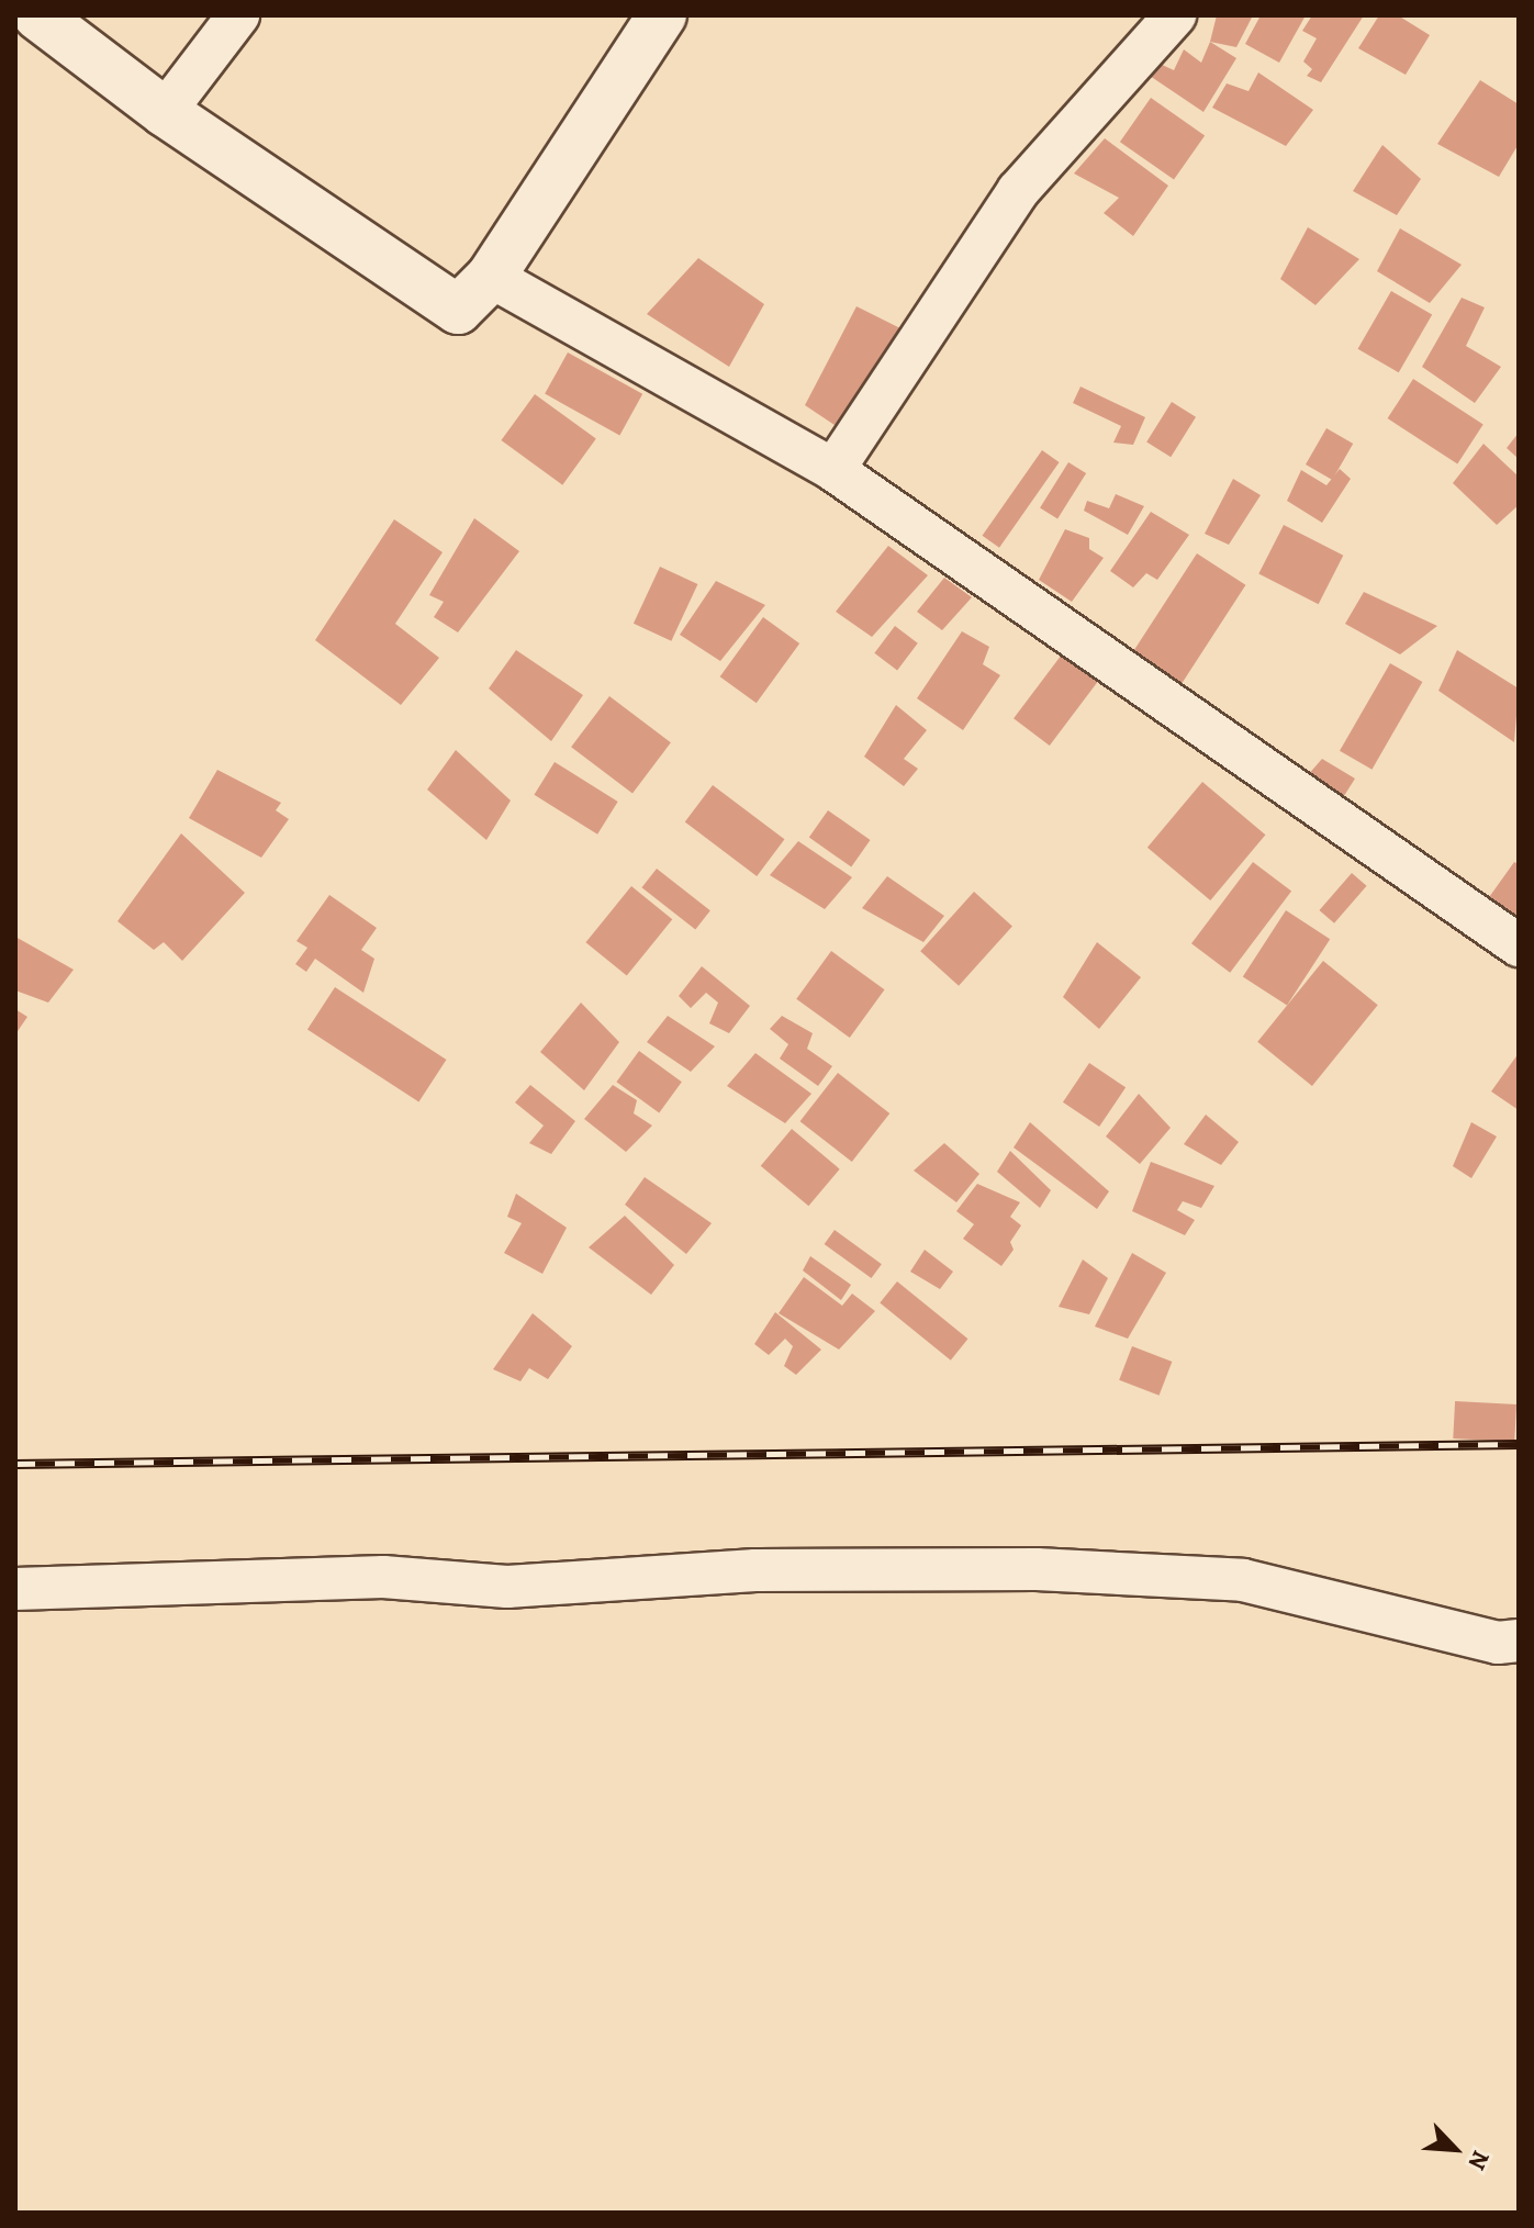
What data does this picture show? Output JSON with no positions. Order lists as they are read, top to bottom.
{
  "north": "bottom right"
}
